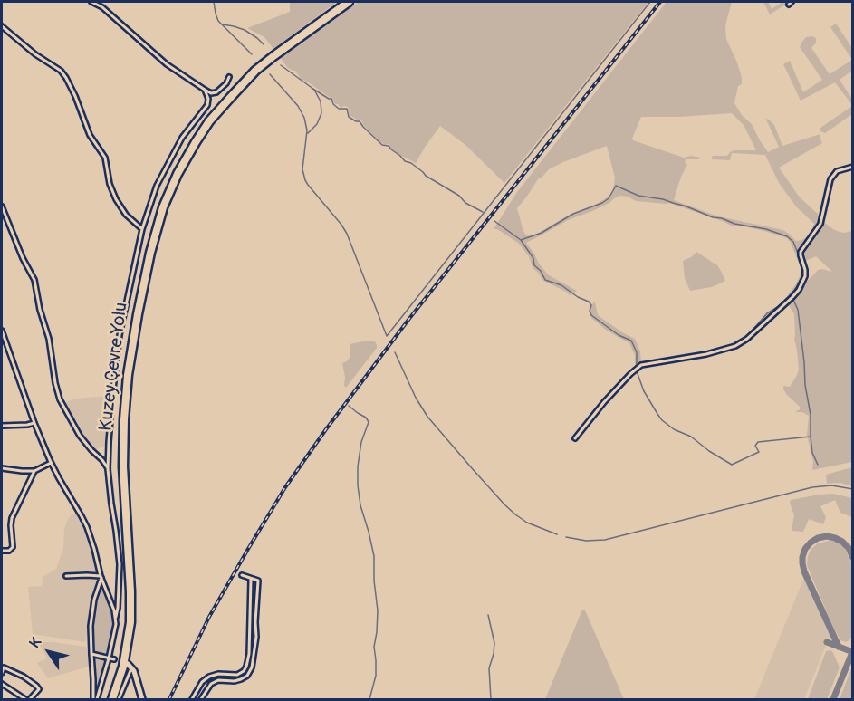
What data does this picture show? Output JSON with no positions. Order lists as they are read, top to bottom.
{
  "streets": {
    "highway": ["Kuzey Çevre Yolu"]
  },
  "north": "top left"
}
